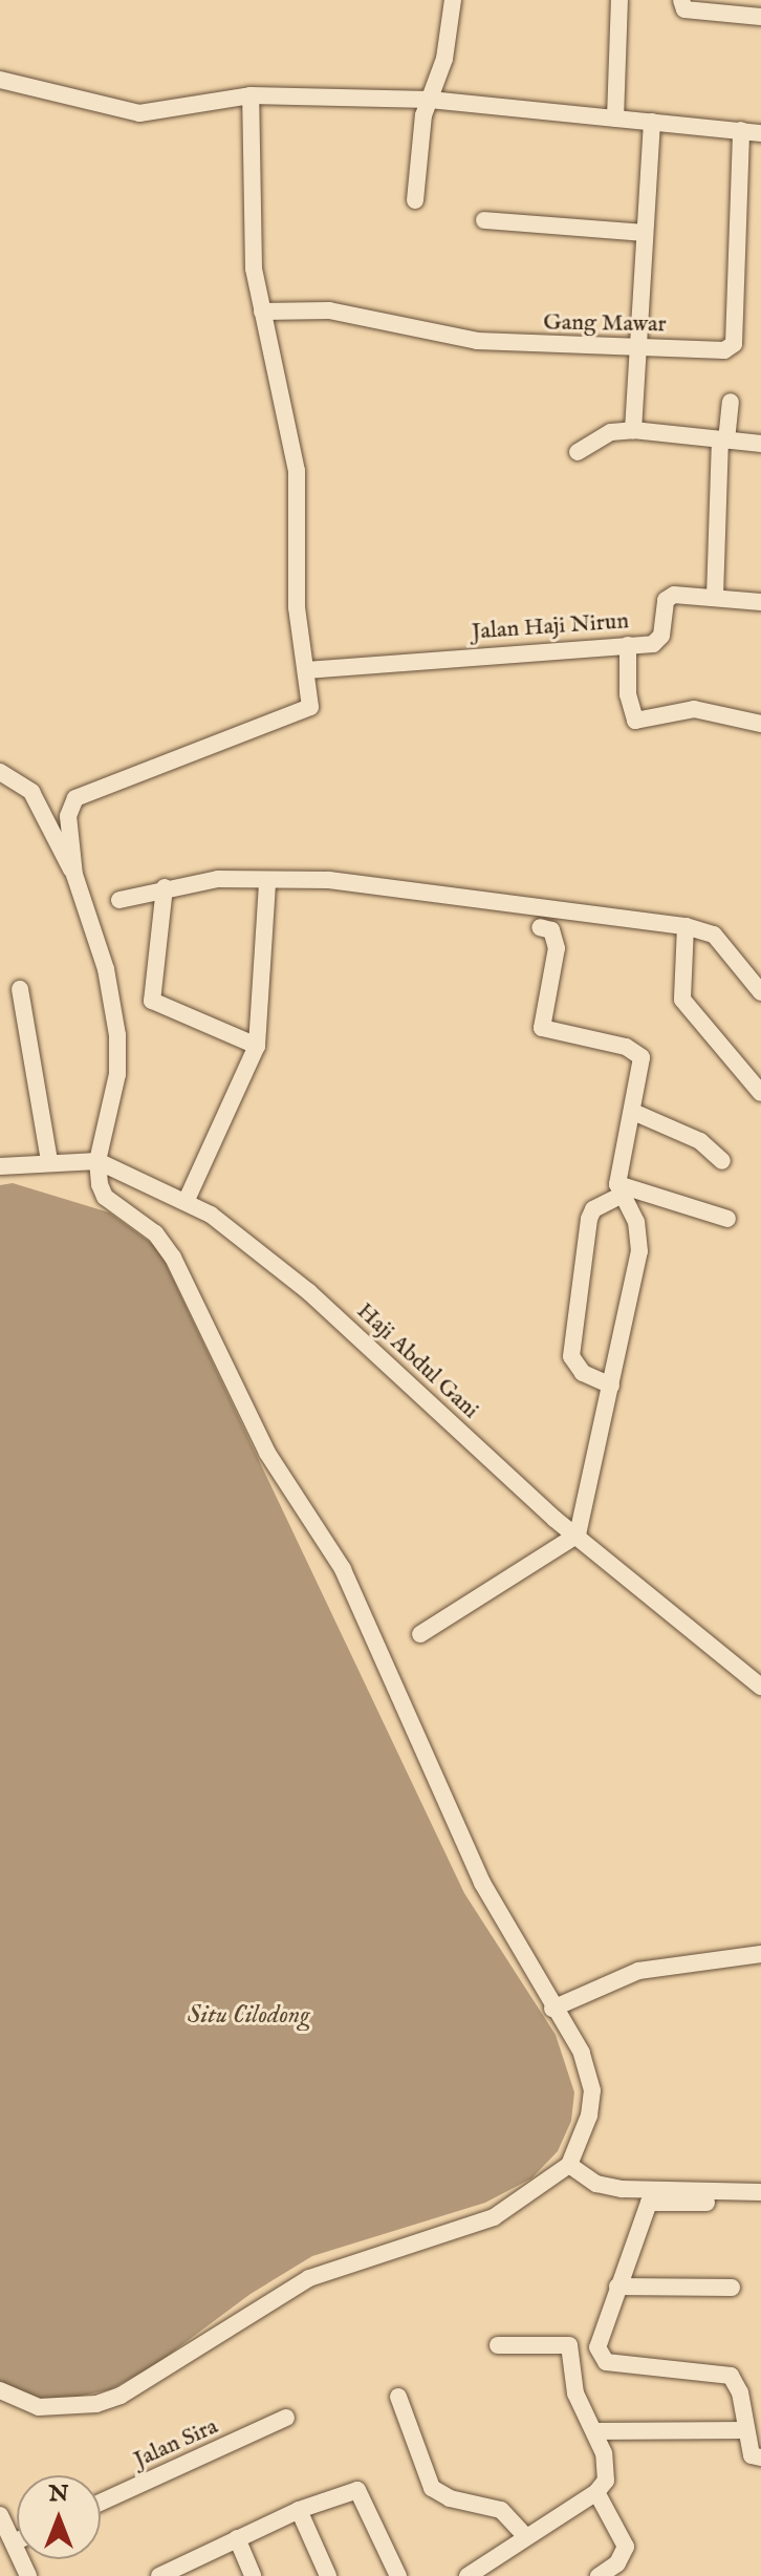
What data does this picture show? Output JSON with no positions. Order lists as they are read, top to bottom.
{
  "streets": {
    "street": [
      "Gang Mawar",
      "Jalan Haji Nirun",
      "Haji Abdul Gani",
      "Jalan Sira"
    ]
  },
  "water": ["Situ Cilodong"],
  "north": "top"
}
